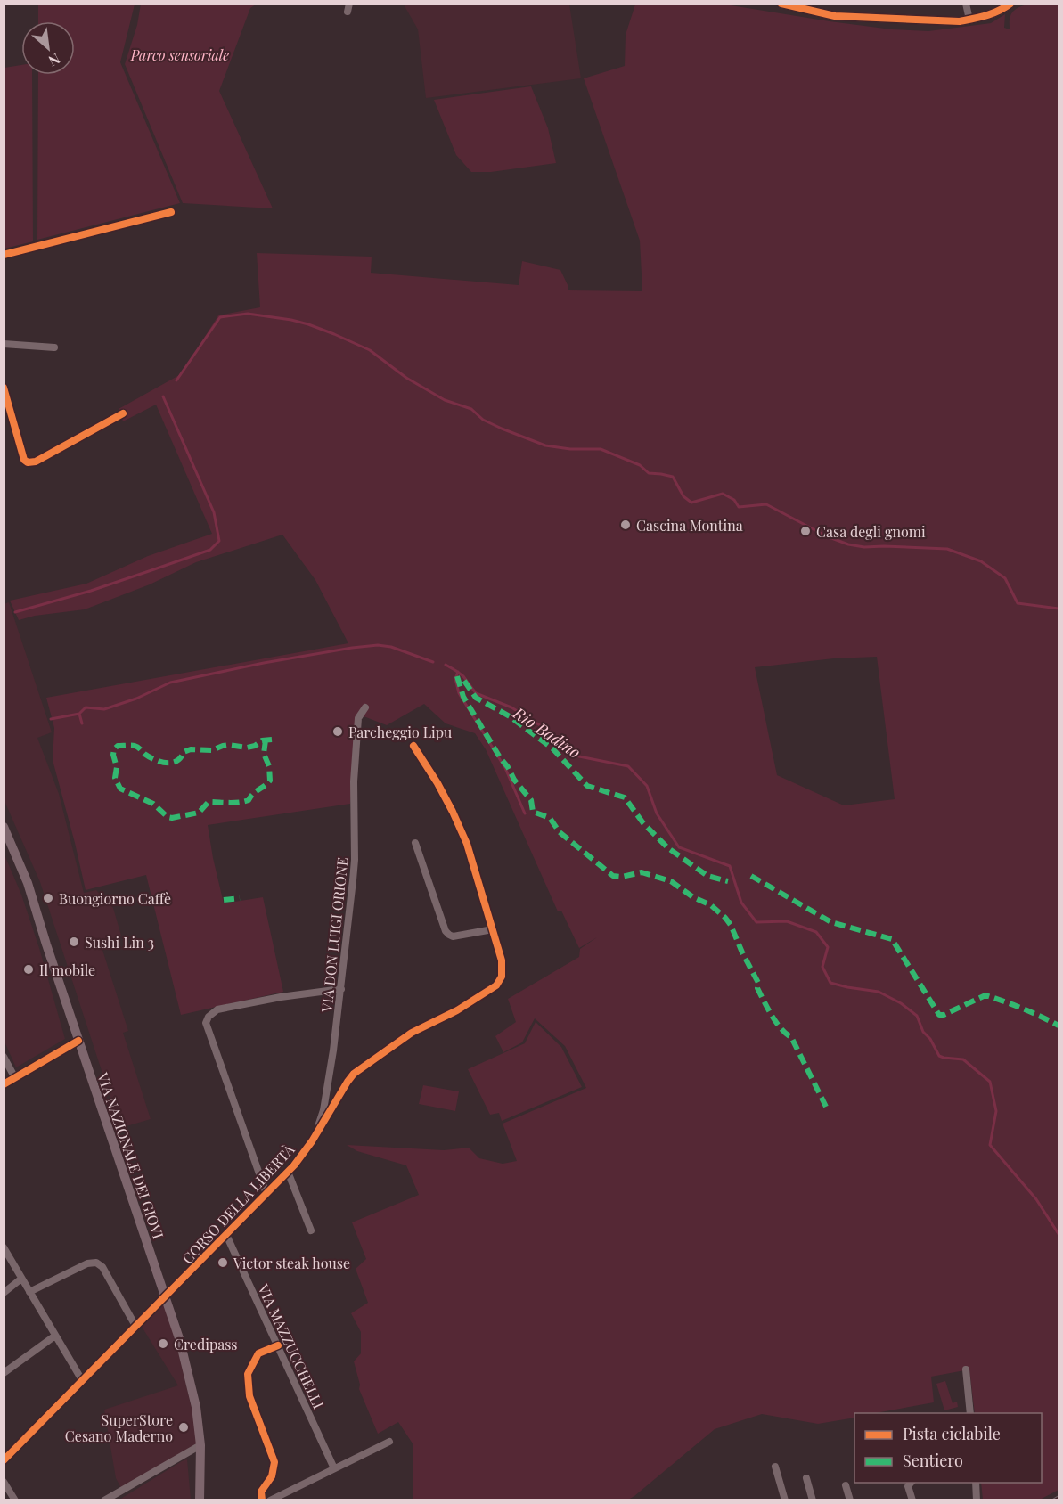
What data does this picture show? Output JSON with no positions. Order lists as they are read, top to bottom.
{
  "streets": {
    "main road": ["VIA NAZIONALE DEI GIOVI"],
    "street": ["VIA DON LUIGI ORIONE", "CORSO DELLA LIBERTÀ", "VIA MAZZUCCHELLI"]
  },
  "crossings": [
    ["VIA DON LUIGI ORIONE", "CORSO DELLA LIBERTÀ"],
    ["VIA NAZIONALE DEI GIOVI", "CORSO DELLA LIBERTÀ"],
    ["CORSO DELLA LIBERTÀ", "VIA MAZZUCCHELLI"]
  ],
  "water": ["Rio Badino"],
  "parks": ["Parco sensoriale"],
  "places": [
    "Cascina Montina",
    "Casa degli gnomi",
    "Parcheggio Lipu",
    "Buongiorno Caffè",
    "Sushi Lin 3",
    "Il mobile",
    "Victor steak house",
    "Credipass",
    "SuperStore Cesano Maderno"
  ],
  "legend": ["Pista ciclabile", "Sentiero"],
  "north": "bottom right"
}
